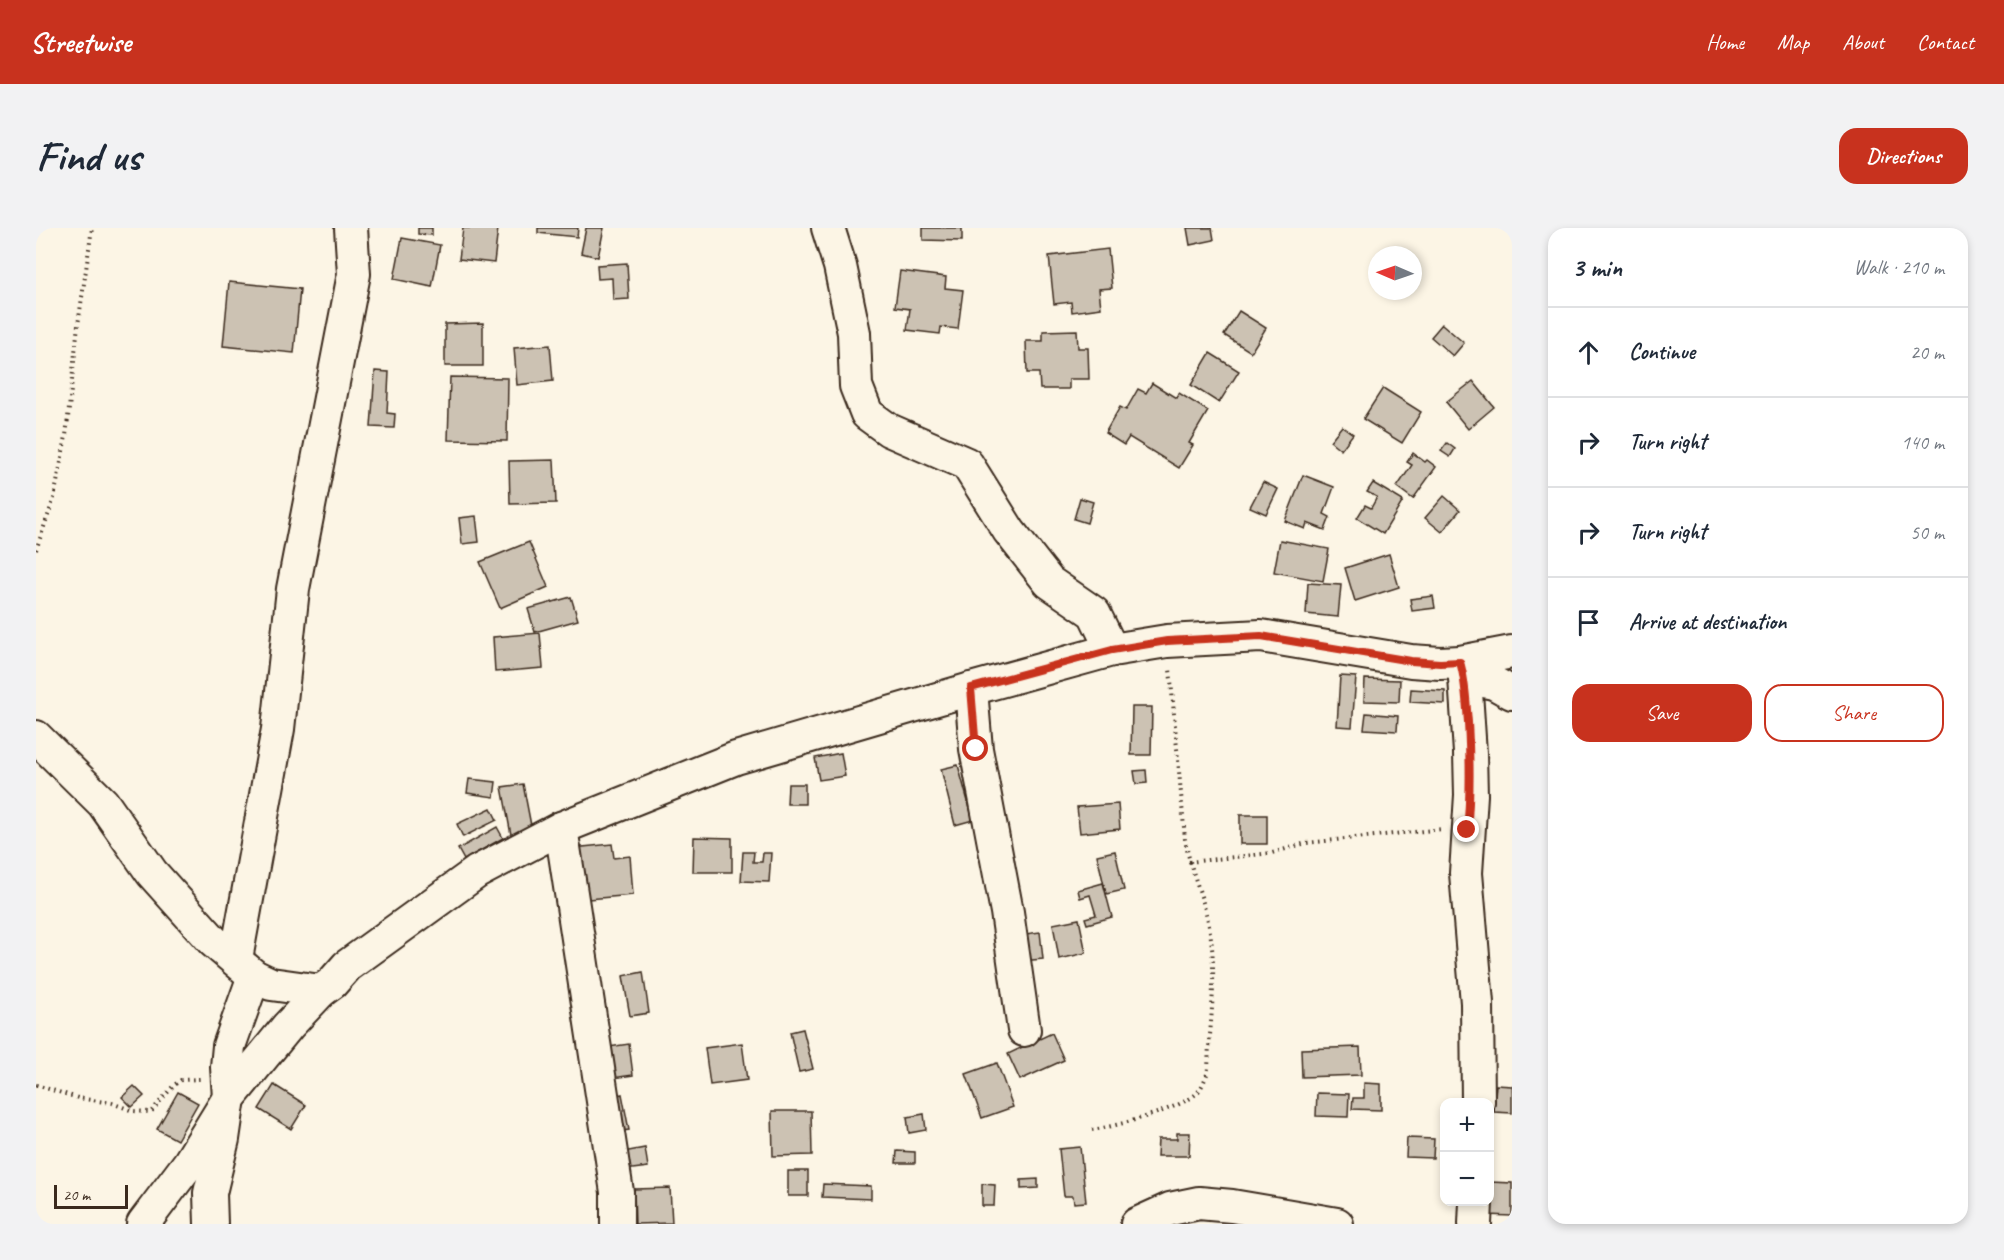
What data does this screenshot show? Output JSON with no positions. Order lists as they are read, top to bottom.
{
  "scale_bar": "20 m",
  "north": "left",
  "page": {
    "header": "Streetwise",
    "nav": [
      "Home",
      "Map",
      "About",
      "Contact"
    ],
    "buttons": [
      "Directions",
      ["Save", "Share"]
    ],
    "title": "Find us",
    "heading": ["3 min", "Walk · 210 m"],
    "list": [
      ["Continue", "20 m"],
      ["Turn right", "140 m"],
      ["Turn right", "50 m"],
      "Arrive at destination"
    ],
    "map_buttons": ["+", "−"],
    "scale": "20 m"
  }
}
